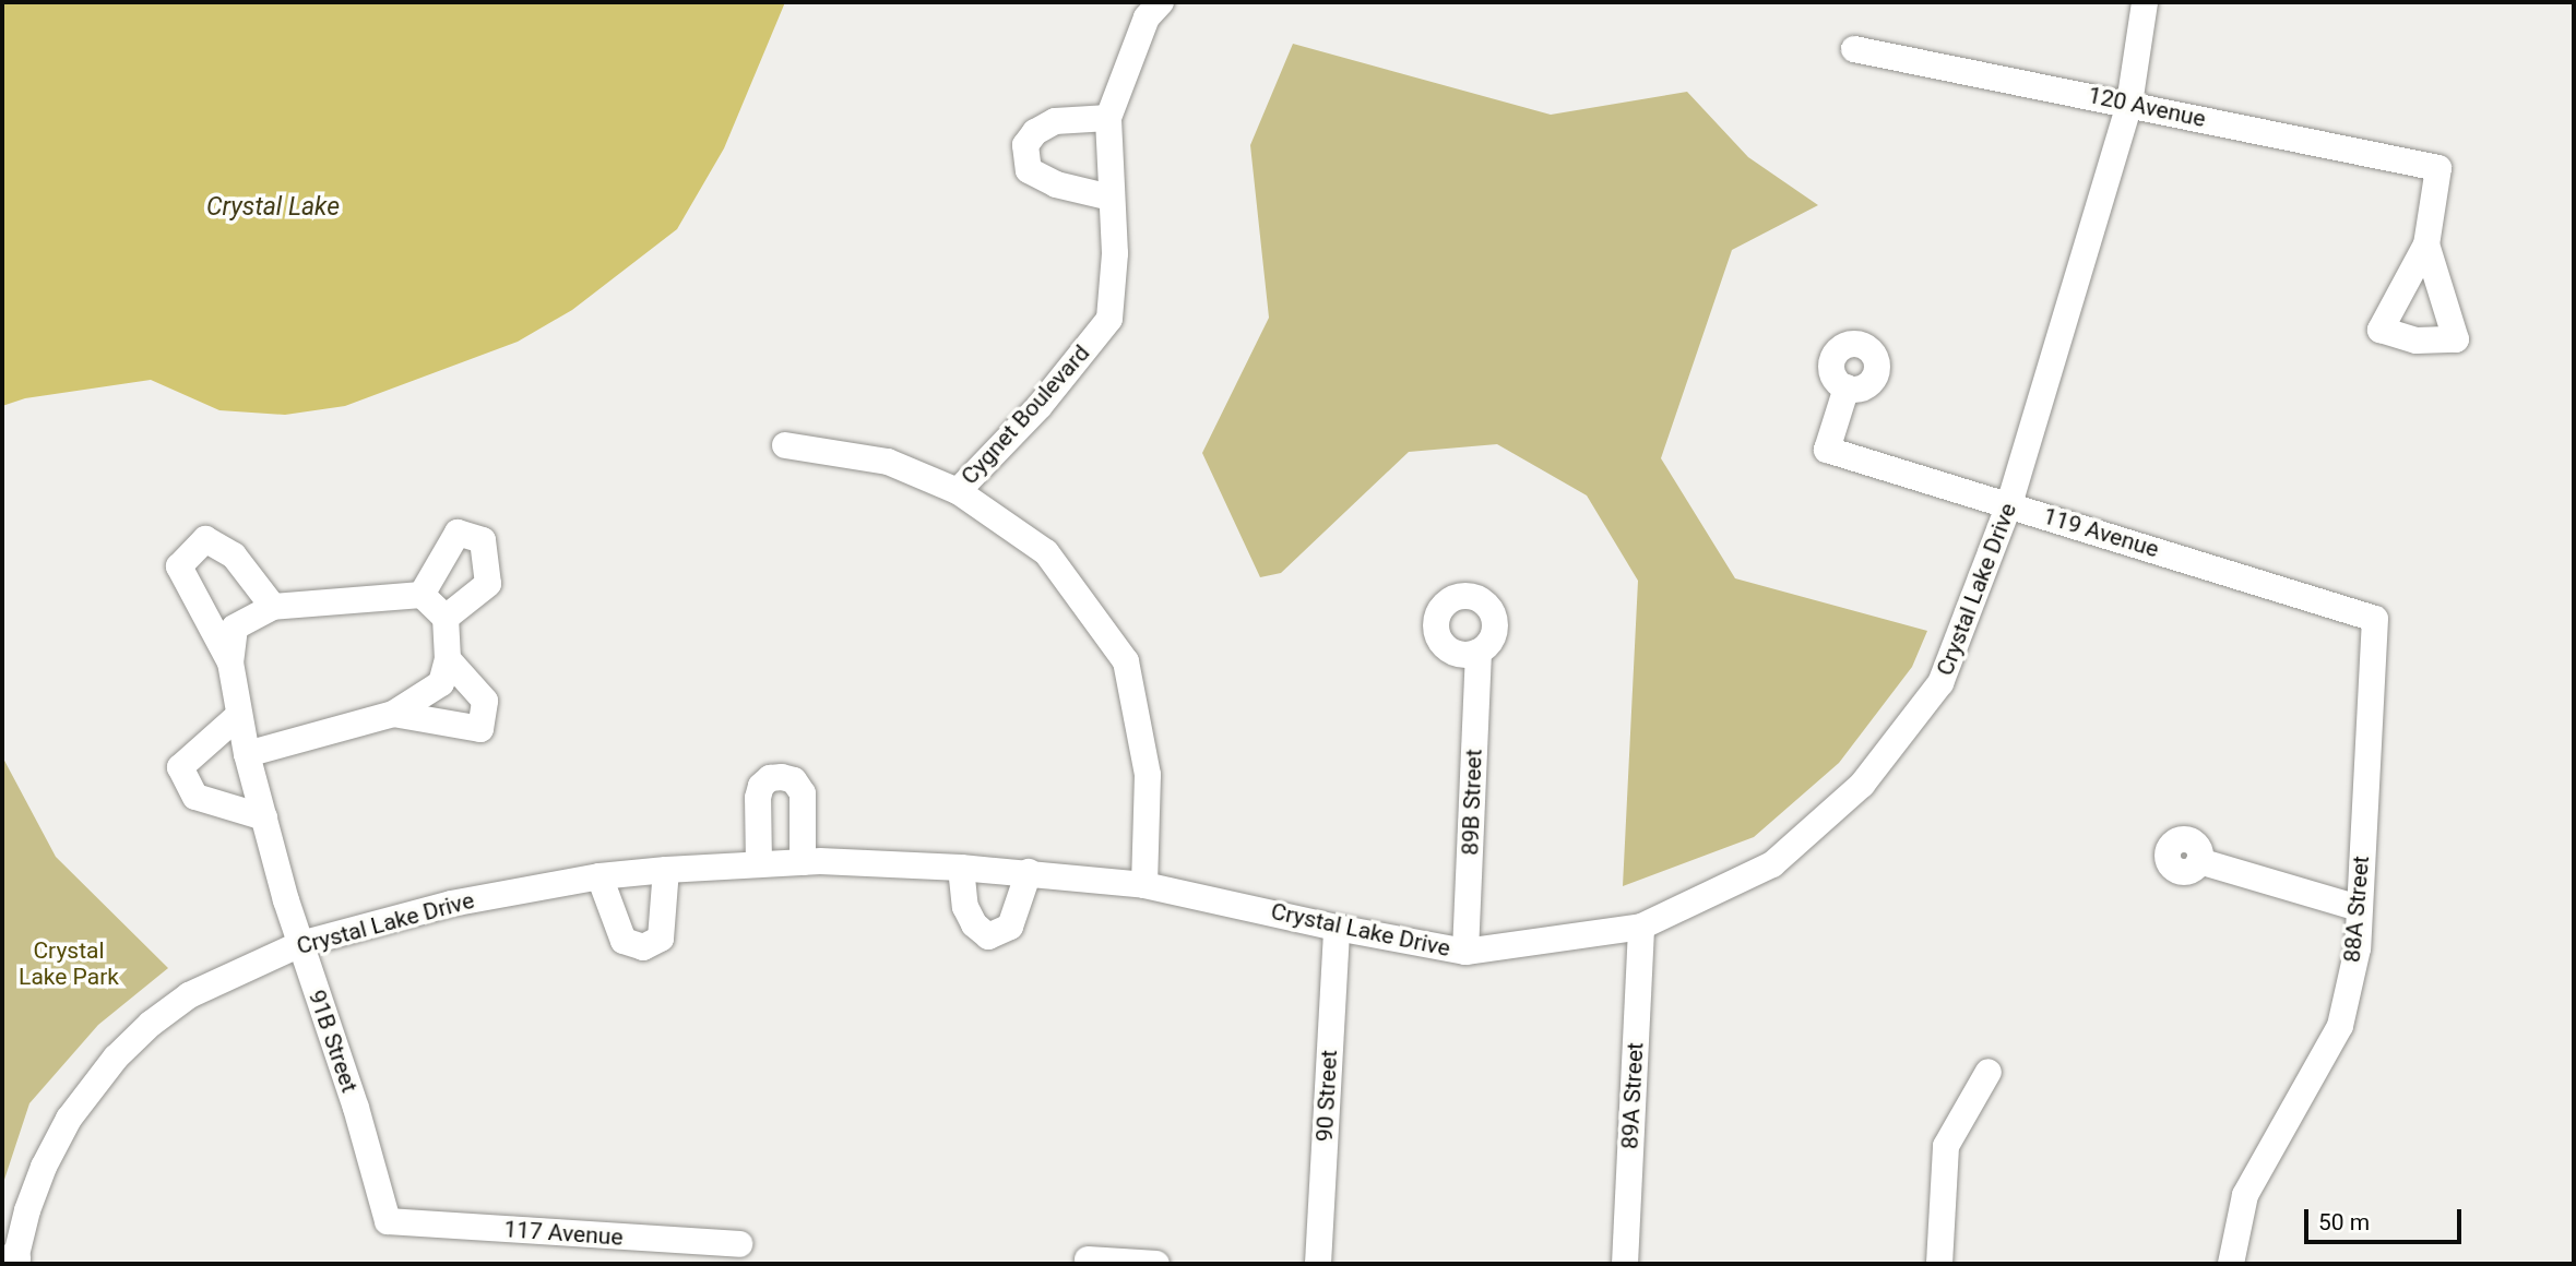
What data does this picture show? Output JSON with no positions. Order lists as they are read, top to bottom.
{
  "streets": {
    "street": [
      "120 Avenue",
      "Cygnet Boulevard",
      "119 Avenue",
      "Crystal Lake Drive",
      "89B Street",
      "88A Street",
      "91B Street",
      "90 Street",
      "89A Street",
      "117 Avenue"
    ]
  },
  "crossings": [
    ["120 Avenue", "Crystal Lake Drive"],
    ["Cygnet Boulevard", "Crystal Lake Drive"],
    ["119 Avenue", "Crystal Lake Drive"],
    ["119 Avenue", "88A Street"],
    ["Crystal Lake Drive", "89B Street"],
    ["Crystal Lake Drive", "91B Street"],
    ["Crystal Lake Drive", "90 Street"],
    ["Crystal Lake Drive", "89A Street"],
    ["91B Street", "117 Avenue"]
  ],
  "water": ["Crystal Lake"],
  "parks": ["Crystal Lake Park"],
  "scale_bar": "50 m"
}
